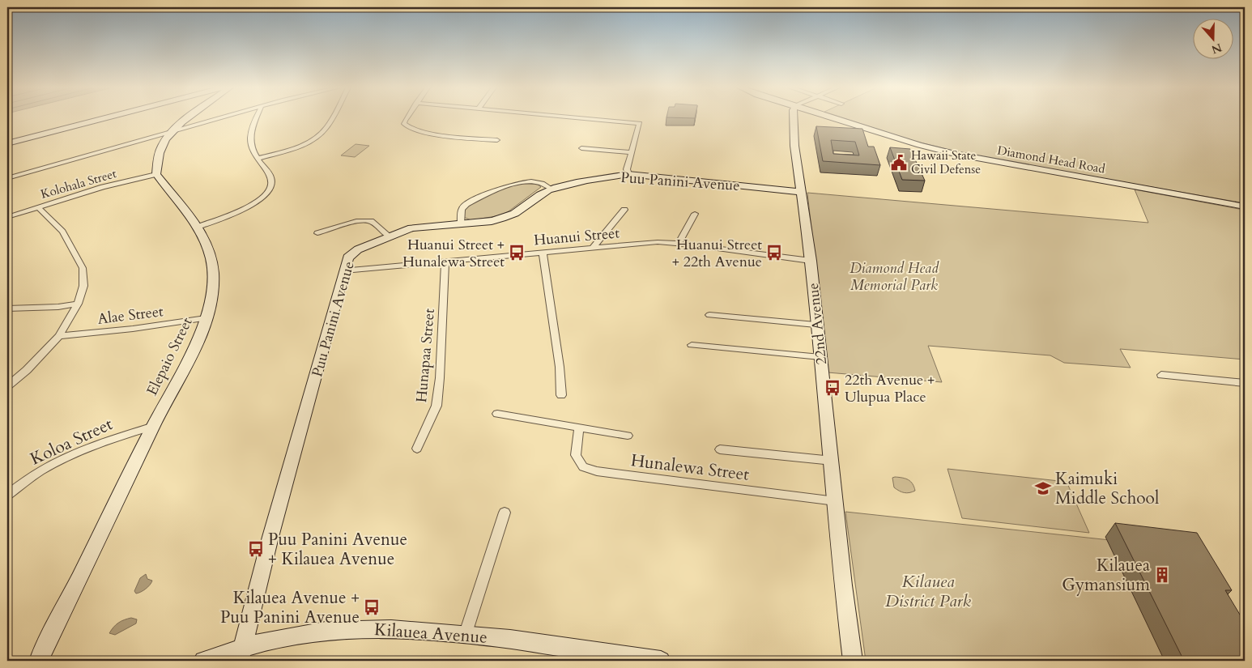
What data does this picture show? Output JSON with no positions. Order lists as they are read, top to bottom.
{
  "streets": {
    "street": [
      "Diamond Head Road",
      "Puu Panini Avenue",
      "Kolohala Street",
      "Huanui Street",
      "Alae Street",
      "22nd Avenue",
      "Hunapaa Street",
      "Elepaio Street",
      "Koloa Street",
      "Hunalewa Street",
      "Kilauea Avenue"
    ]
  },
  "crossings": [
    ["Puu Panini Avenue", "Huanui Street"],
    ["Puu Panini Avenue", "22nd Avenue"],
    ["Puu Panini Avenue", "Kilauea Avenue"],
    ["Kolohala Street", "Elepaio Street"],
    ["Huanui Street", "22nd Avenue"],
    ["Huanui Street", "Hunapaa Street"],
    ["Alae Street", "Elepaio Street"],
    ["22nd Avenue", "Hunalewa Street"],
    ["Elepaio Street", "Koloa Street"]
  ],
  "parks": ["Diamond Head Memorial Park", "Kilauea District Park"],
  "places": {
    "public building": ["Hawaii State Civil Defense"],
    "bus stop": [
      "Huanui Street + Hunalewa Street",
      "Huanui Street + 22th Avenue",
      "22th Avenue + Ulupua Place",
      "Puu Panini Avenue + Kilauea Avenue",
      "Kilauea Avenue + Puu Panini Avenue"
    ],
    "school or university": ["Kaimuki Middle School"],
    "building": ["Kilauea Gymansium"]
  },
  "north": "bottom"
}
